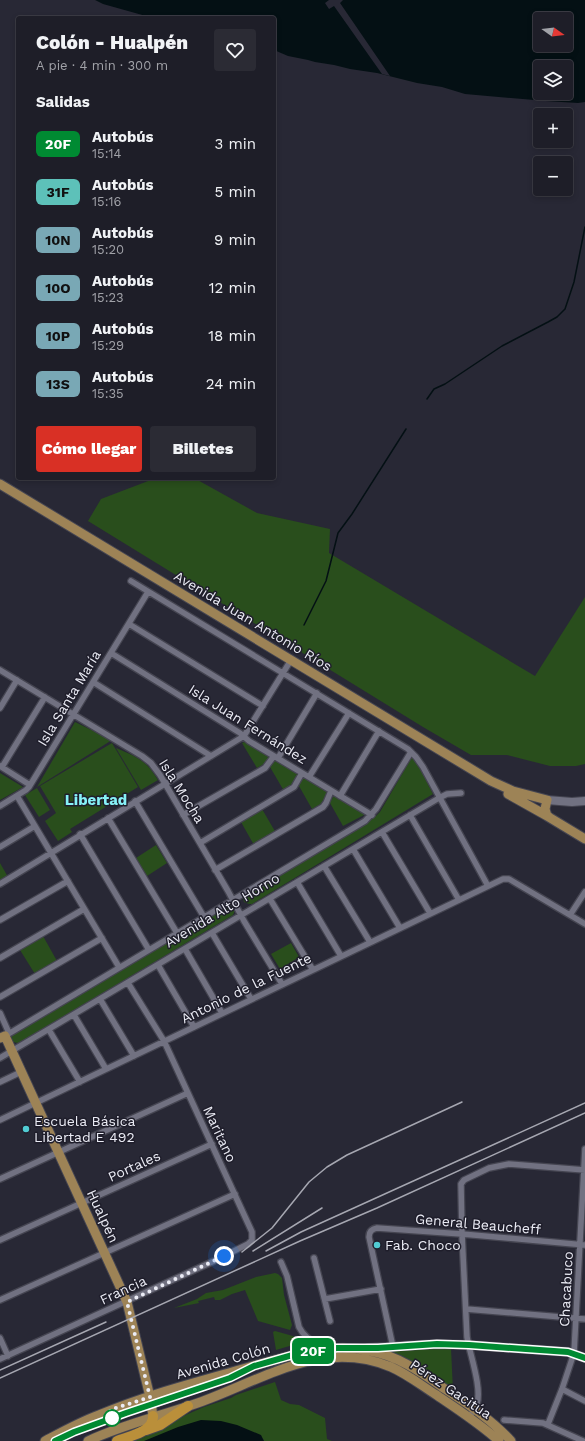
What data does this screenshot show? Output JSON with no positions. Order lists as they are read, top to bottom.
{
  "streets": {
    "main road": [
      "Avenida Juan Antonio Ríos",
      "Hualpén",
      "Avenida Colón",
      "Pérez Gacitúa"
    ],
    "street": [
      "Isla Santa María",
      "Isla Juan Fernández",
      "Isla Mocha",
      "Avenida Alto Horno",
      "Antonio de la Fuente",
      "Maritano",
      "Portales",
      "General Beaucheff",
      "Chacabuco",
      "Francia"
    ]
  },
  "crossings": [
    ["Isla Santa María", "Isla Juan Fernández"],
    ["Isla Santa María", "Isla Mocha"],
    ["Isla Juan Fernández", "Avenida Alto Horno"],
    ["Isla Mocha", "Avenida Alto Horno"],
    ["Isla Mocha", "Antonio de la Fuente"],
    ["Avenida Alto Horno", "Maritano"],
    ["Avenida Alto Horno", "Hualpén"],
    ["Antonio de la Fuente", "Maritano"],
    ["Antonio de la Fuente", "Hualpén"],
    ["Maritano", "Portales"],
    ["Maritano", "Francia"],
    ["Portales", "Hualpén"],
    ["Hualpén", "Francia"],
    ["Hualpén", "Avenida Colón"],
    ["General Beaucheff", "Chacabuco"],
    ["Chacabuco", "Avenida Colón"],
    ["Avenida Colón", "Pérez Gacitúa"]
  ],
  "districts": ["Libertad"],
  "places": ["Escuela Básica Libertad E 492", "Fab. Choco"],
  "lines": ["bus line 20F"],
  "north": "right",
  "page": {
    "on_map": "20F",
    "map_buttons": ["+", "−"],
    "heading": [
      ["Colón - Hualpén", "A pie · 4 min · 300 m"],
      "Salidas"
    ],
    "list": [
      {
        "mark": "20F",
        "name": "Autobús",
        "note": "15:14",
        "value": "3 min"
      },
      {
        "mark": "31F",
        "name": "Autobús",
        "note": "15:16",
        "value": "5 min"
      },
      {
        "mark": "10N",
        "name": "Autobús",
        "note": "15:20",
        "value": "9 min"
      },
      {
        "mark": "10O",
        "name": "Autobús",
        "note": "15:23",
        "value": "12 min"
      },
      {
        "mark": "10P",
        "name": "Autobús",
        "note": "15:29",
        "value": "18 min"
      },
      {
        "mark": "13S",
        "name": "Autobús",
        "note": "15:35",
        "value": "24 min"
      }
    ],
    "buttons": ["Cómo llegar", "Billetes"]
  }
}
